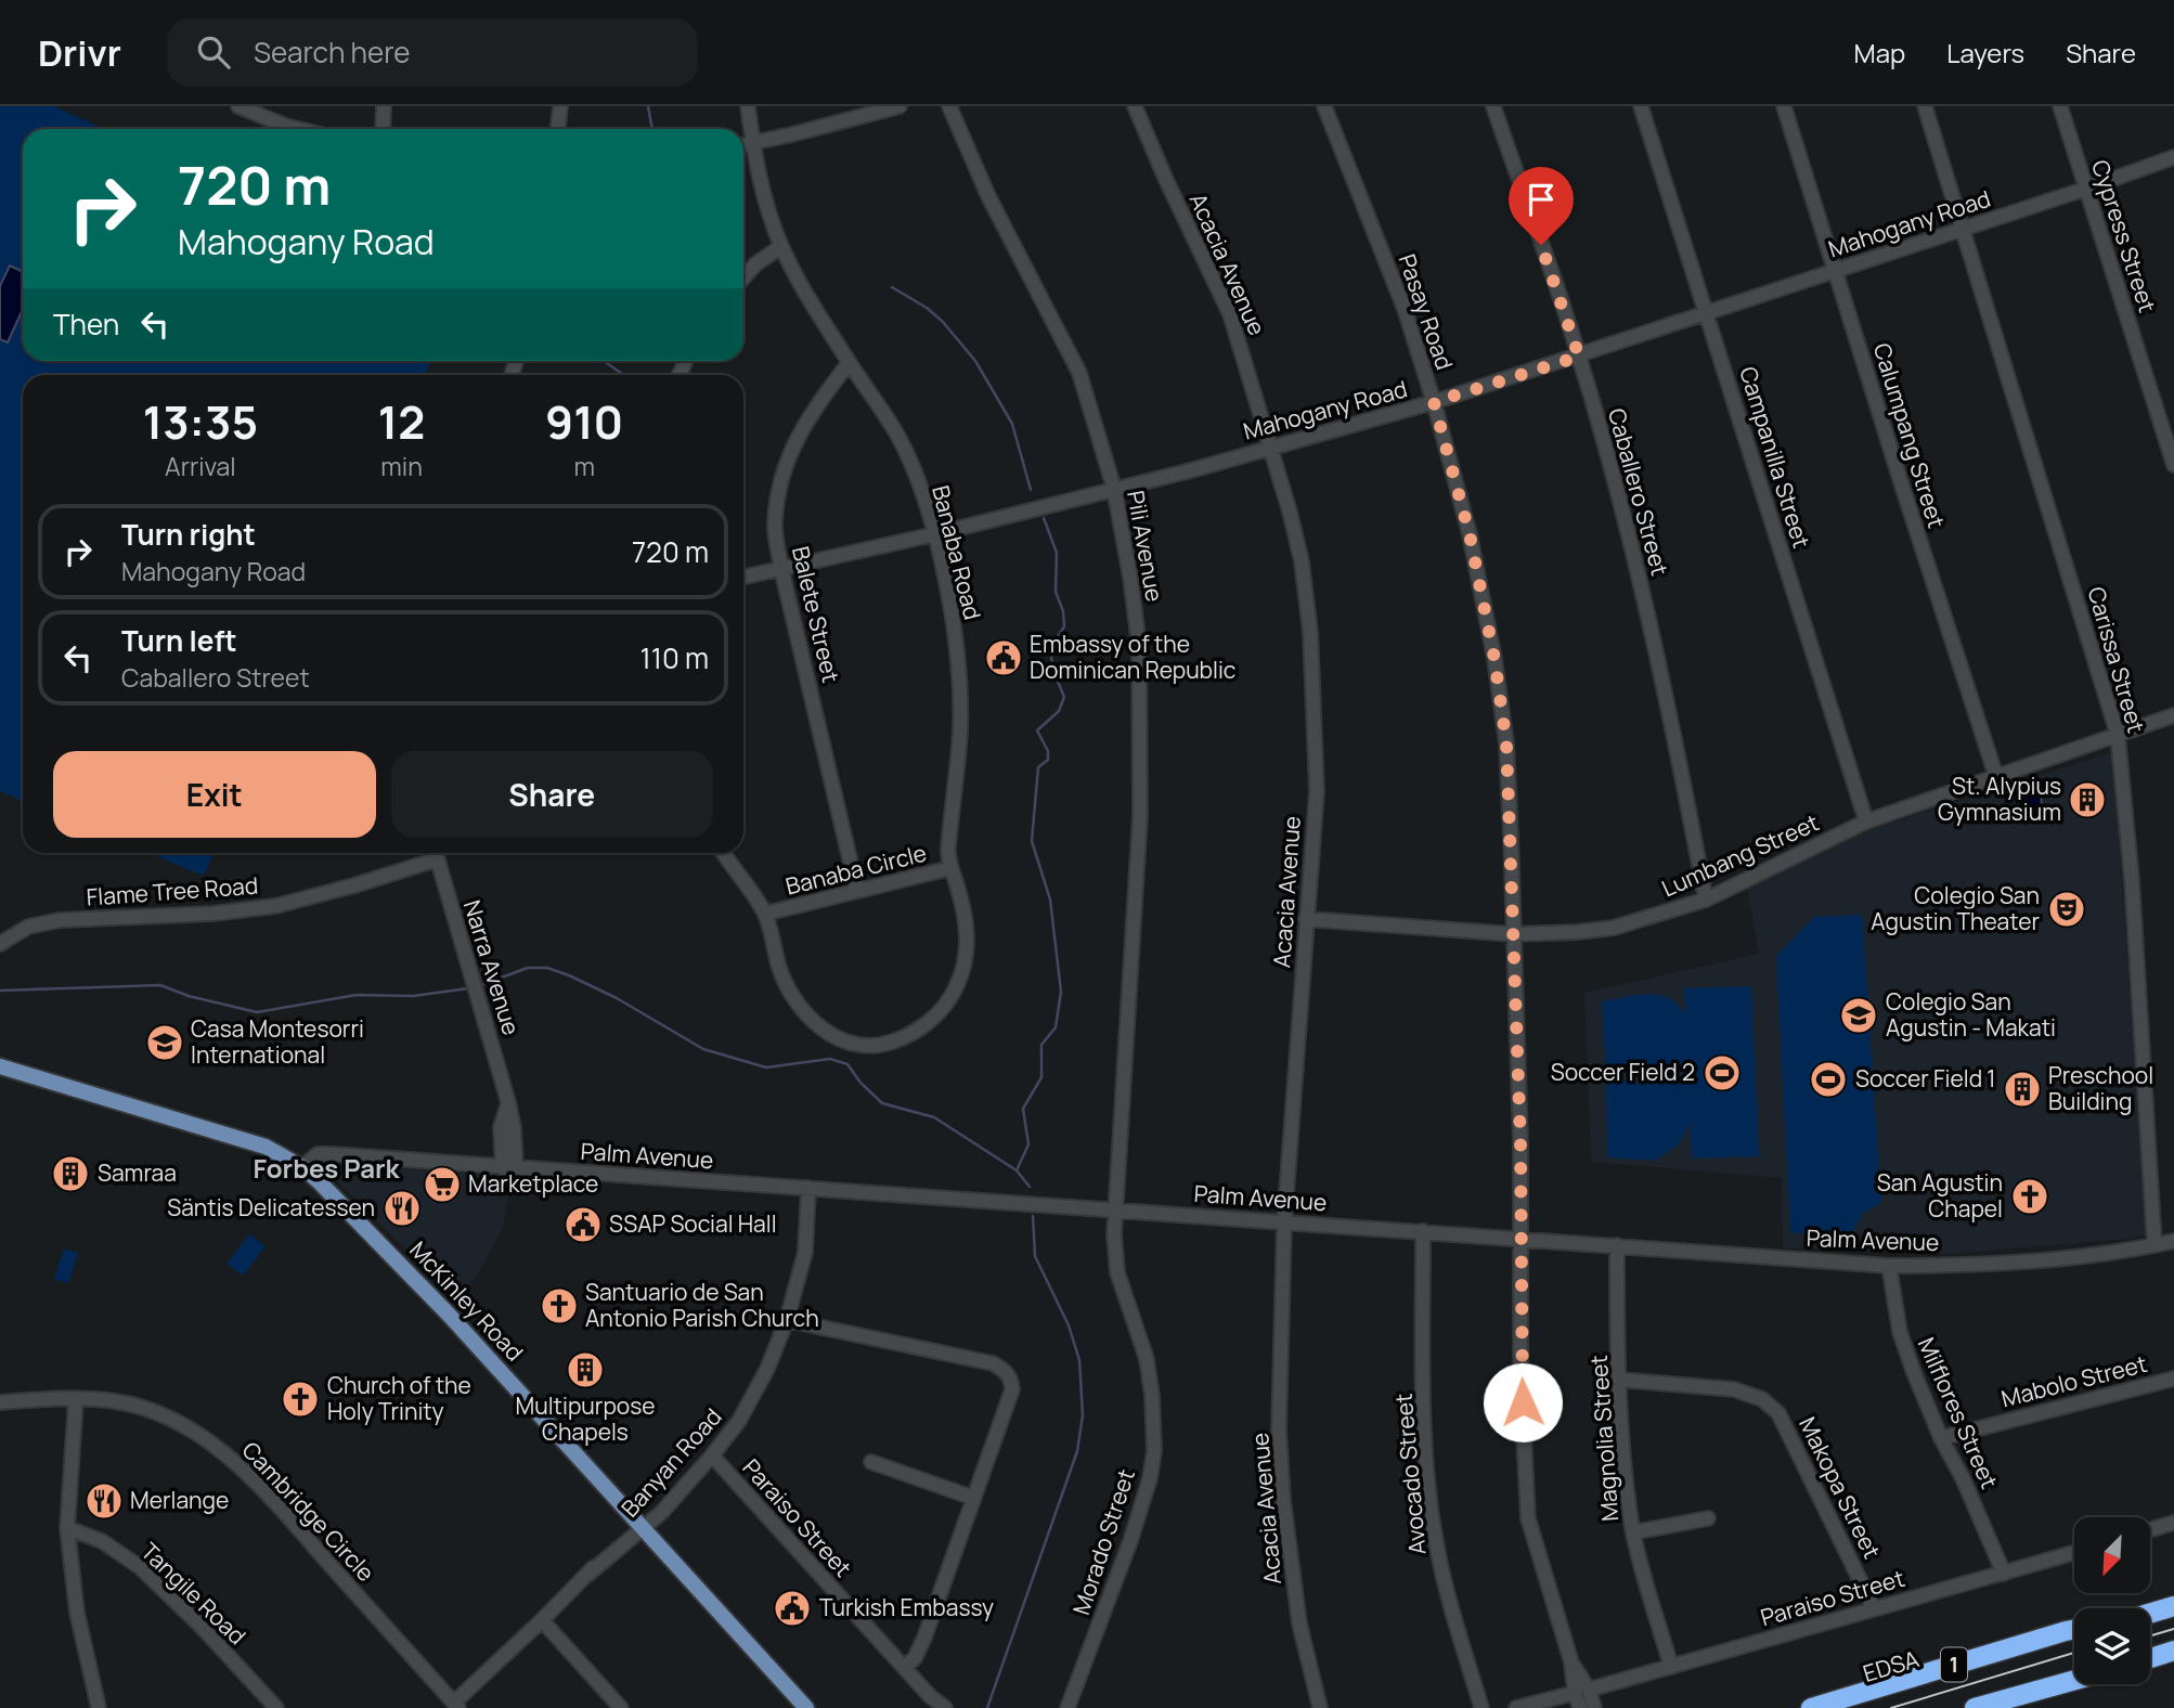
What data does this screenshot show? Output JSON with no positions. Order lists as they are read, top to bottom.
{
  "streets": {
    "highway": ["1", "EDSA"],
    "main road": ["McKinley Road"],
    "street": [
      "Mahogany Road",
      "Cypress Street",
      "Acacia Avenue",
      "Pasay Road",
      "Calumpang Street",
      "Campanilla Street",
      "Caballero Street",
      "Pili Avenue",
      "Banaba Road",
      "Balete Street",
      "Carissa Street",
      "Lumbang Street",
      "Banaba Circle",
      "Flame Tree Road",
      "Narra Avenue",
      "Palm Avenue",
      "Mabolo Street",
      "Milflores Street",
      "Magnolia Street",
      "Banyan Road",
      "Avocado Street",
      "Makopa Street",
      "Cambridge Circle",
      "Paraiso Street",
      "Morado Street",
      "Tangile Road"
    ]
  },
  "crossings": [
    ["Mahogany Road", "Cypress Street"],
    ["Mahogany Road", "Acacia Avenue"],
    ["Mahogany Road", "Pasay Road"],
    ["Mahogany Road", "Calumpang Street"],
    ["Mahogany Road", "Campanilla Street"],
    ["Mahogany Road", "Caballero Street"],
    ["Mahogany Road", "Pili Avenue"],
    ["Mahogany Road", "Banaba Road"],
    ["Mahogany Road", "Balete Street"],
    ["Mahogany Road", "Carissa Street"],
    ["Acacia Avenue", "Lumbang Street"],
    ["Acacia Avenue", "Palm Avenue"],
    ["Pasay Road", "Lumbang Street"],
    ["Pasay Road", "Palm Avenue"],
    ["Pasay Road", "Paraiso Street"],
    ["Calumpang Street", "Lumbang Street"],
    ["Campanilla Street", "Lumbang Street"],
    ["Caballero Street", "Lumbang Street"],
    ["Pili Avenue", "Palm Avenue"],
    ["Pili Avenue", "Morado Street"],
    ["Banaba Road", "Balete Street"],
    ["Banaba Road", "Banaba Circle"],
    ["Balete Street", "Banaba Circle"],
    ["Carissa Street", "Lumbang Street"],
    ["Carissa Street", "Palm Avenue"],
    ["Flame Tree Road", "Narra Avenue"],
    ["Narra Avenue", "Palm Avenue"],
    ["Palm Avenue", "McKinley Road"],
    ["Palm Avenue", "Milflores Street"],
    ["Palm Avenue", "Magnolia Street"],
    ["Palm Avenue", "Banyan Road"],
    ["Palm Avenue", "Avocado Street"],
    ["Palm Avenue", "Morado Street"],
    ["McKinley Road", "Banyan Road"],
    ["Mabolo Street", "Milflores Street"],
    ["Milflores Street", "Paraiso Street"],
    ["Magnolia Street", "Makopa Street"],
    ["Magnolia Street", "Paraiso Street"],
    ["Banyan Road", "Cambridge Circle"],
    ["Banyan Road", "Paraiso Street"],
    ["Makopa Street", "Paraiso Street"],
    ["1", "EDSA"]
  ],
  "districts": ["Forbes Park"],
  "places": {
    "public building": ["Embassy of the Dominican Republic", "SSAP Social Hall", "Turkish Embassy"],
    "building": [
      "St. Alypius Gymnasium",
      "Preschool Building",
      "Samraa",
      "Multipurpose Chapels"
    ],
    "theatre": ["Colegio San Agustin Theater"],
    "school or university": ["Colegio San Agustin - Makati", "Casa Montesorri International"],
    "sports": ["Soccer Field 2", "Soccer Field 1"],
    "supermarket": ["Marketplace"],
    "church": ["San Agustin Chapel", "Santuario de San Antonio Parish Church", "Church of the Holy Trinity"],
    "restaurant": ["Säntis Delicatessen", "Merlange"]
  },
  "north": "bottom left",
  "page": {
    "header": "Drivr",
    "search": "Search here",
    "nav": ["Map", "Layers", "Share"],
    "turn": ["720 m", "Mahogany Road"],
    "then": "Then",
    "eta": [
      "13:35",
      "Arrival",
      "12",
      "min",
      "910",
      "m"
    ],
    "list": [
      {
        "name": "Turn right",
        "note": "Mahogany Road",
        "value": "720 m"
      },
      {
        "name": "Turn left",
        "note": "Caballero Street",
        "value": "110 m"
      }
    ],
    "buttons": ["Exit", "Share"]
  }
}
